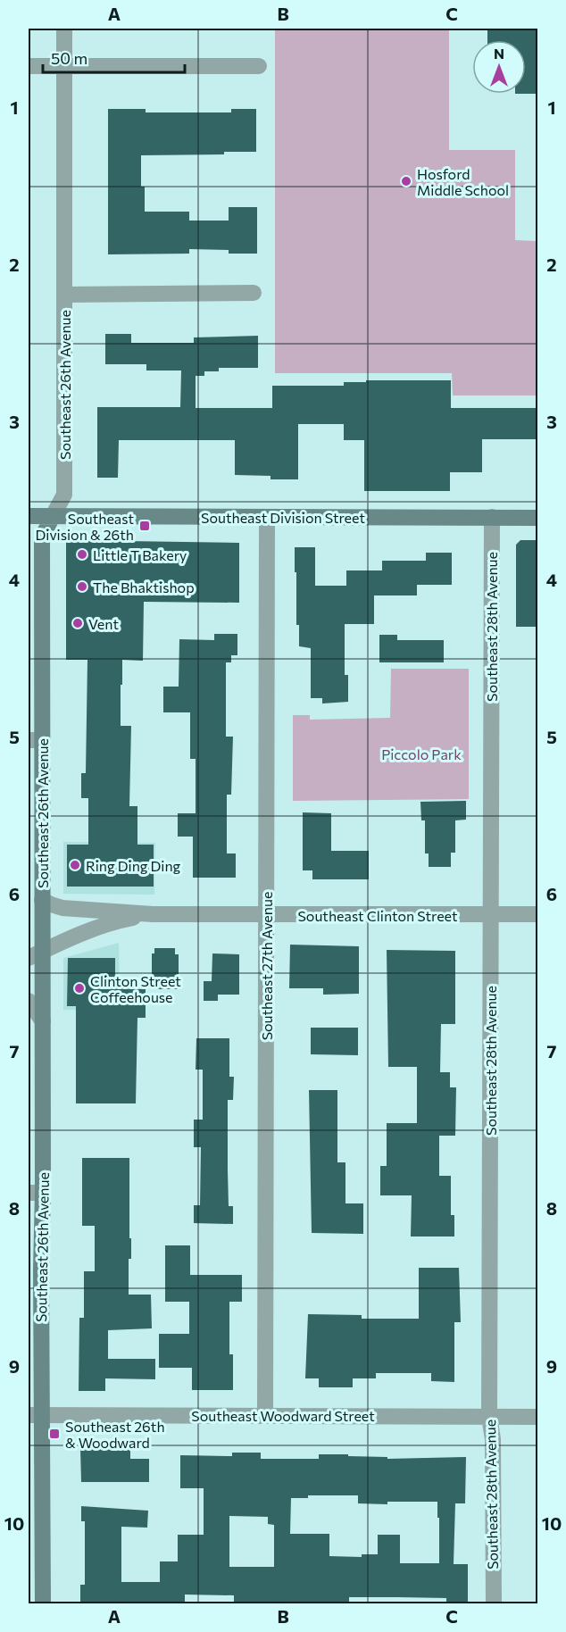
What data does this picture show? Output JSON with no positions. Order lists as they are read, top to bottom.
{
  "streets": {
    "street": [
      "Southeast 26th Avenue",
      "Southeast Division Street",
      "Southeast 28th Avenue",
      "Southeast Clinton Street",
      "Southeast 27th Avenue",
      "Southeast Woodward Street"
    ]
  },
  "crossings": [
    ["Southeast 26th Avenue", "Southeast Division Street"],
    ["Southeast 26th Avenue", "Southeast Clinton Street"],
    ["Southeast 26th Avenue", "Southeast Woodward Street"],
    ["Southeast Division Street", "Southeast 28th Avenue"],
    ["Southeast Division Street", "Southeast 27th Avenue"],
    ["Southeast 28th Avenue", "Southeast Clinton Street"],
    ["Southeast 28th Avenue", "Southeast Woodward Street"],
    ["Southeast Clinton Street", "Southeast 27th Avenue"],
    ["Southeast 27th Avenue", "Southeast Woodward Street"]
  ],
  "parks": ["Piccolo Park"],
  "places": {
    "other": [
      "Hosford Middle School",
      "Little T Bakery",
      "The Bhaktishop",
      "Vent",
      "Ring Ding Ding",
      "Clinton Street Coffeehouse"
    ],
    "transit": ["Southeast Division & 26th", "Southeast 26th & Woodward"]
  },
  "scale_bar": "50 m",
  "north": "top",
  "grid": {
    "columns": ["A", "B", "C"],
    "rows": [
      "1",
      "2",
      "3",
      "4",
      "5",
      "6",
      "7",
      "8",
      "9",
      "10"
    ]
  }
}
